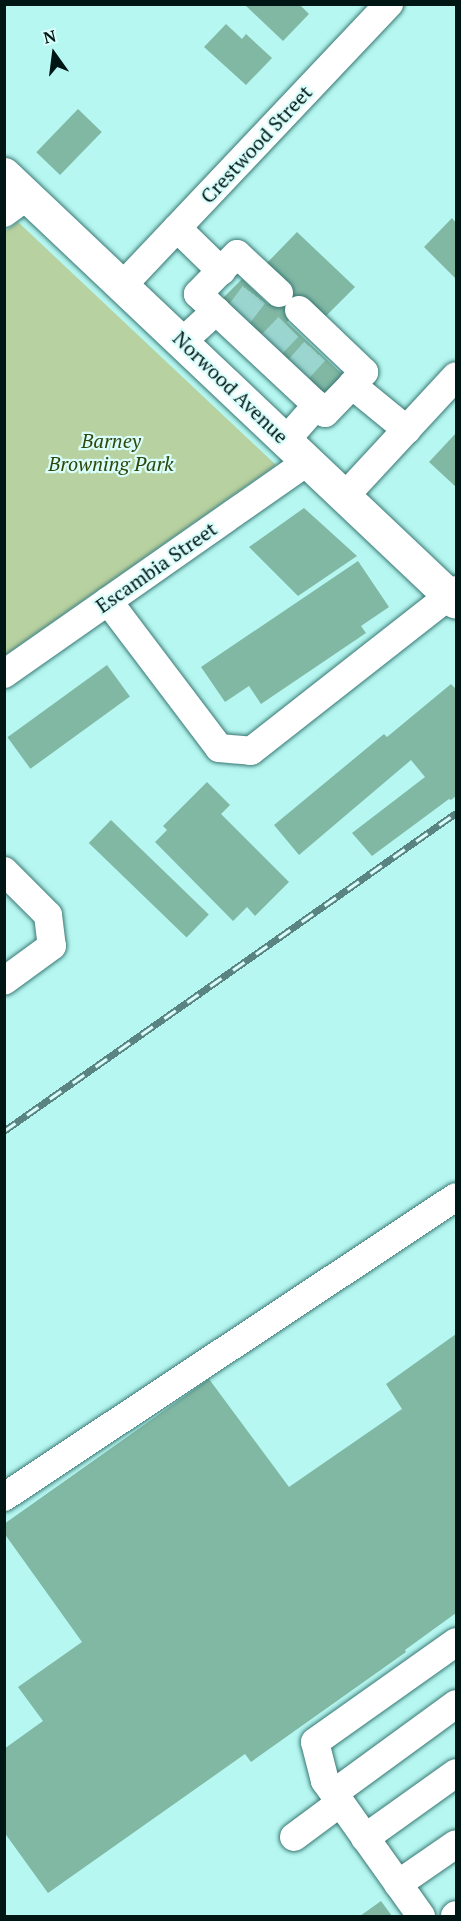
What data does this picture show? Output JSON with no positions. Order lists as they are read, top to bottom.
{
  "streets": {
    "main road": ["Norwood Avenue"],
    "street": ["Crestwood Street", "Escambia Street"]
  },
  "crossings": [
    ["Crestwood Street", "Norwood Avenue"],
    ["Norwood Avenue", "Escambia Street"]
  ],
  "parks": ["Barney Browning Park"],
  "north": "top"
}
